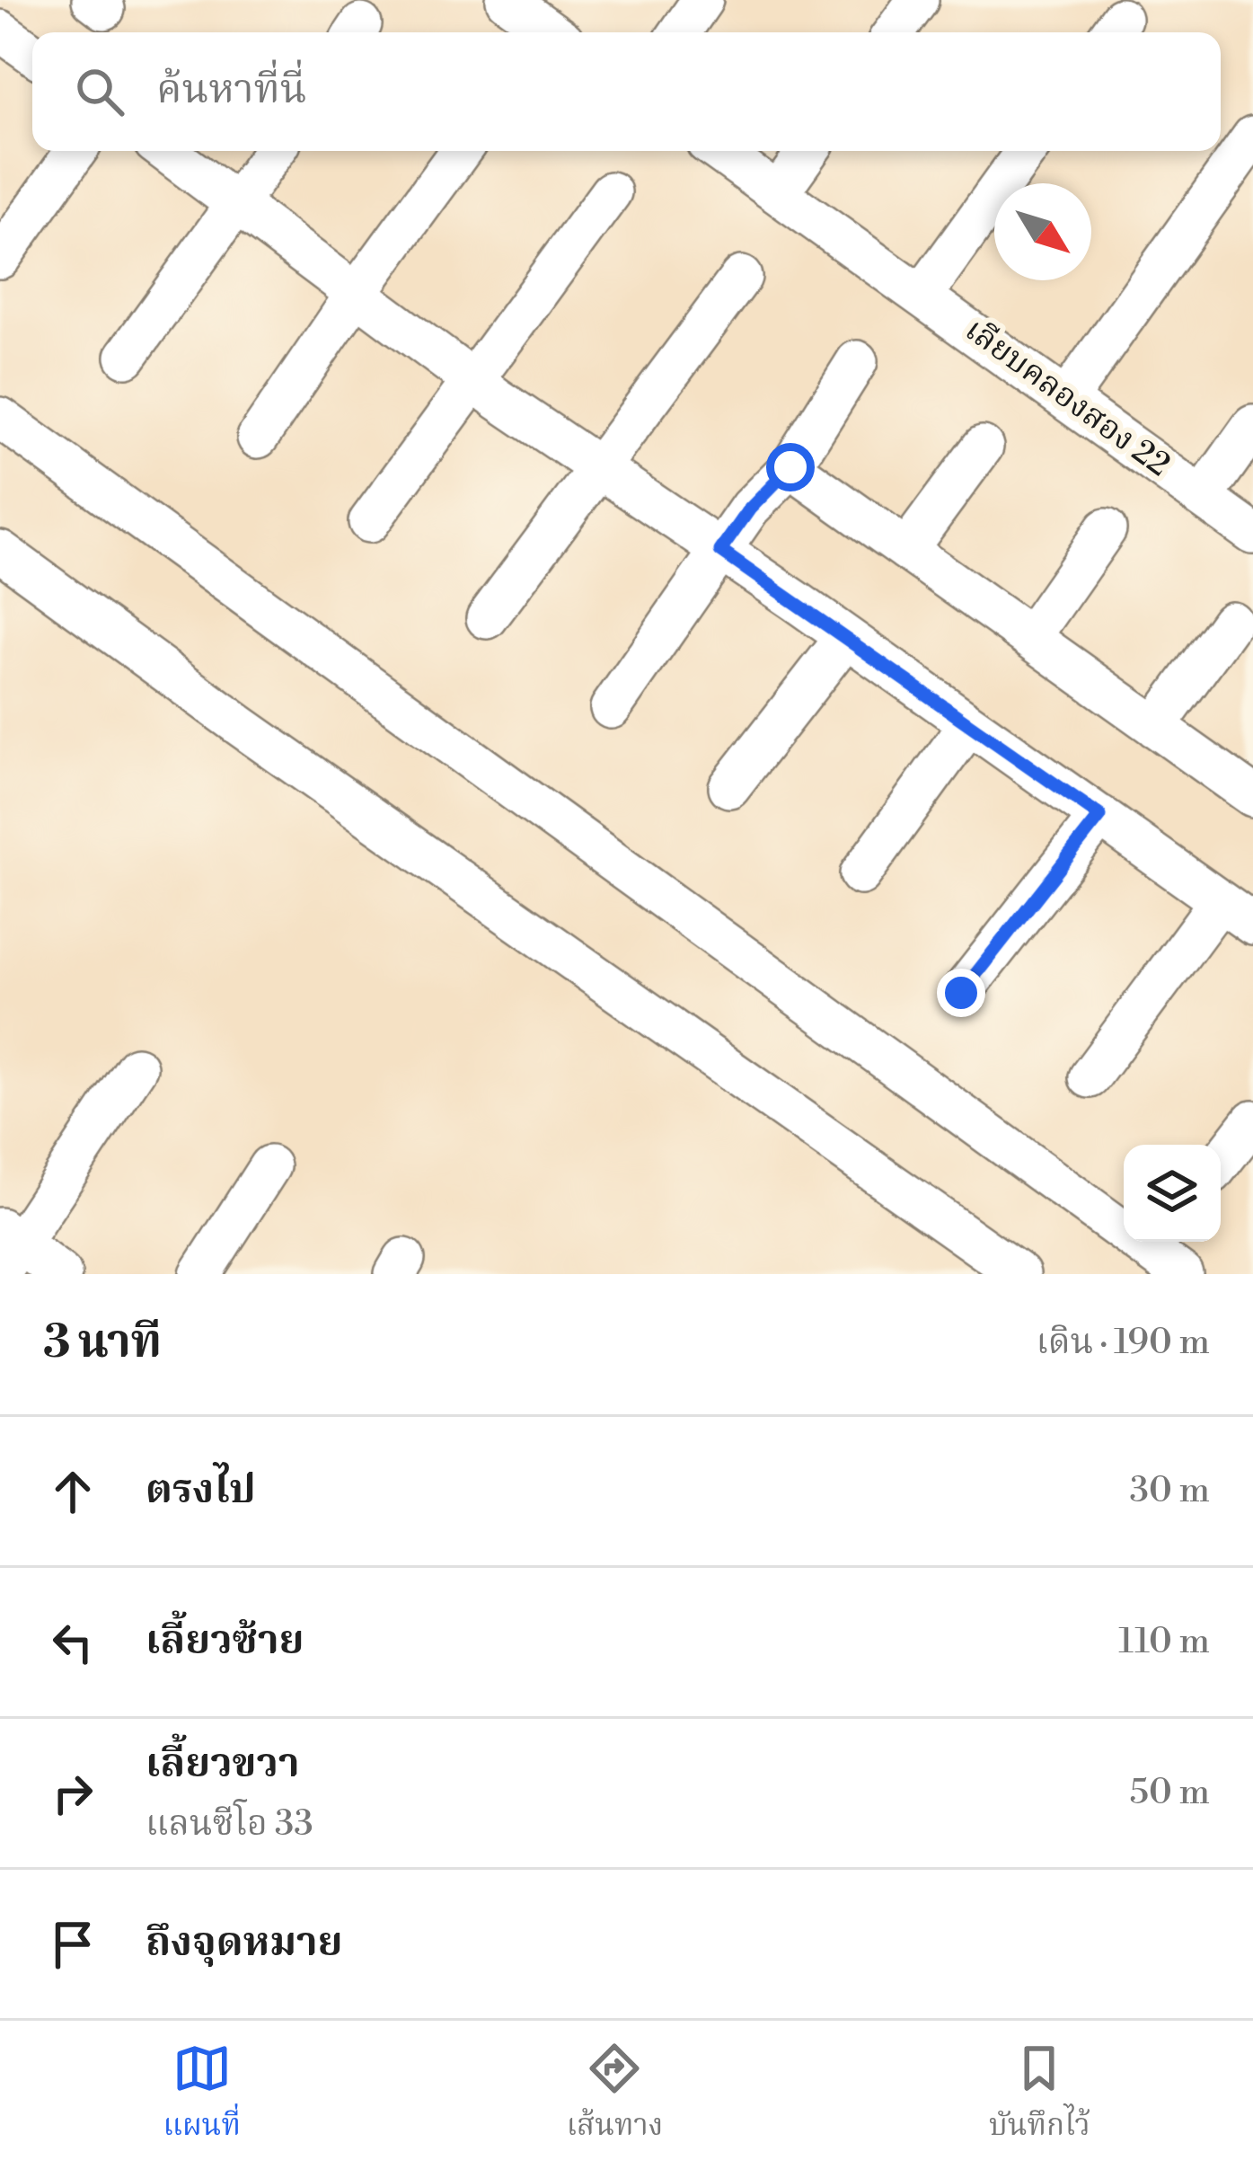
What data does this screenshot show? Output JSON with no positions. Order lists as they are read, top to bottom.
{
  "streets": {
    "street": ["เลียบคลองสอง 22"]
  },
  "north": "bottom right",
  "page": {
    "search": "ค้นหาที่นี่",
    "heading": ["3 นาที", "เดิน · 190 m"],
    "list": [
      ["ตรงไป", "30 m"],
      ["เลี้ยวซ้าย", "110 m"],
      ["เลี้ยวขวา", "แลนซีโอ 33", "50 m"],
      "ถึงจุดหมาย"
    ],
    "nav": ["แผนที่", "เส้นทาง", "บันทึกไว้"]
  }
}
